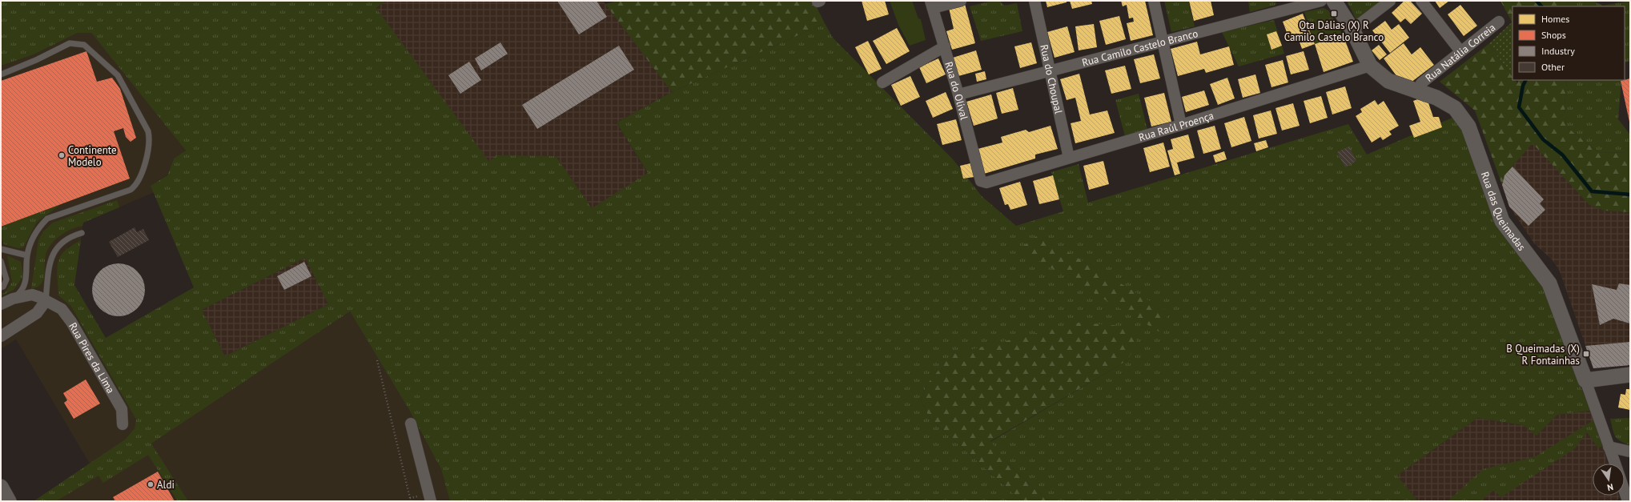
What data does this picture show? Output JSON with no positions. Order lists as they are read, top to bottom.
{
  "streets": {
    "street": [
      "Rua Camilo Castelo Branco",
      "Rua Natália Correia",
      "Rua do Choupal",
      "Rua do Olival",
      "Rua Raúl Proença",
      "Rua das Queimadas",
      "Rua Pires da Lima"
    ]
  },
  "crossings": [
    ["Rua Camilo Castelo Branco", "Rua do Choupal"],
    ["Rua Camilo Castelo Branco", "Rua do Olival"],
    ["Rua do Choupal", "Rua Raúl Proença"],
    ["Rua do Olival", "Rua Raúl Proença"],
    ["Rua Raúl Proença", "Rua das Queimadas"]
  ],
  "places": {
    "transit": ["Qta Dálias (X) R Camilo Castelo Branco", "B Queimadas (X) R Fontainhas"],
    "other": ["Continente Modelo", "Aldi"]
  },
  "legend": [
    "Homes",
    "Shops",
    "Industry",
    "Other"
  ],
  "north": "bottom"
}
